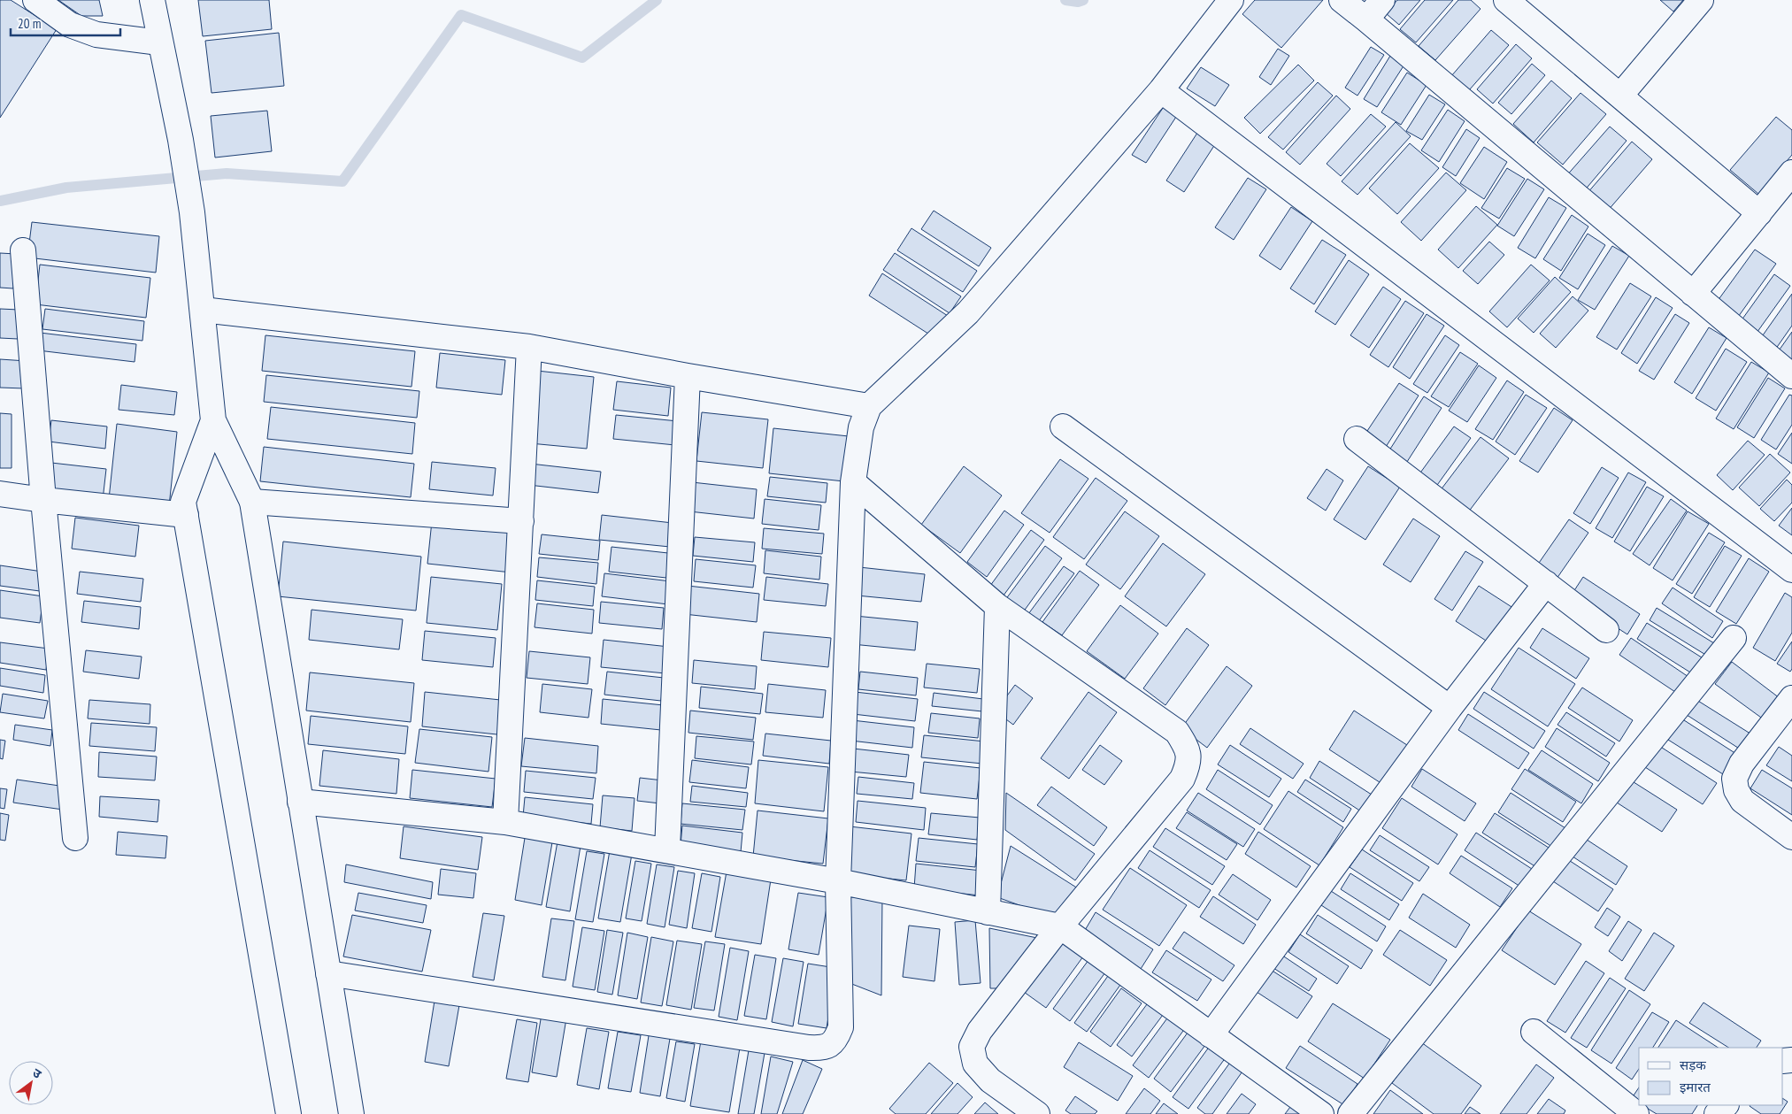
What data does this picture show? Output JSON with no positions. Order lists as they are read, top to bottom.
{
  "legend": ["सड़क", "इमारत"],
  "scale_bar": "20 m",
  "north": "top right"
}
